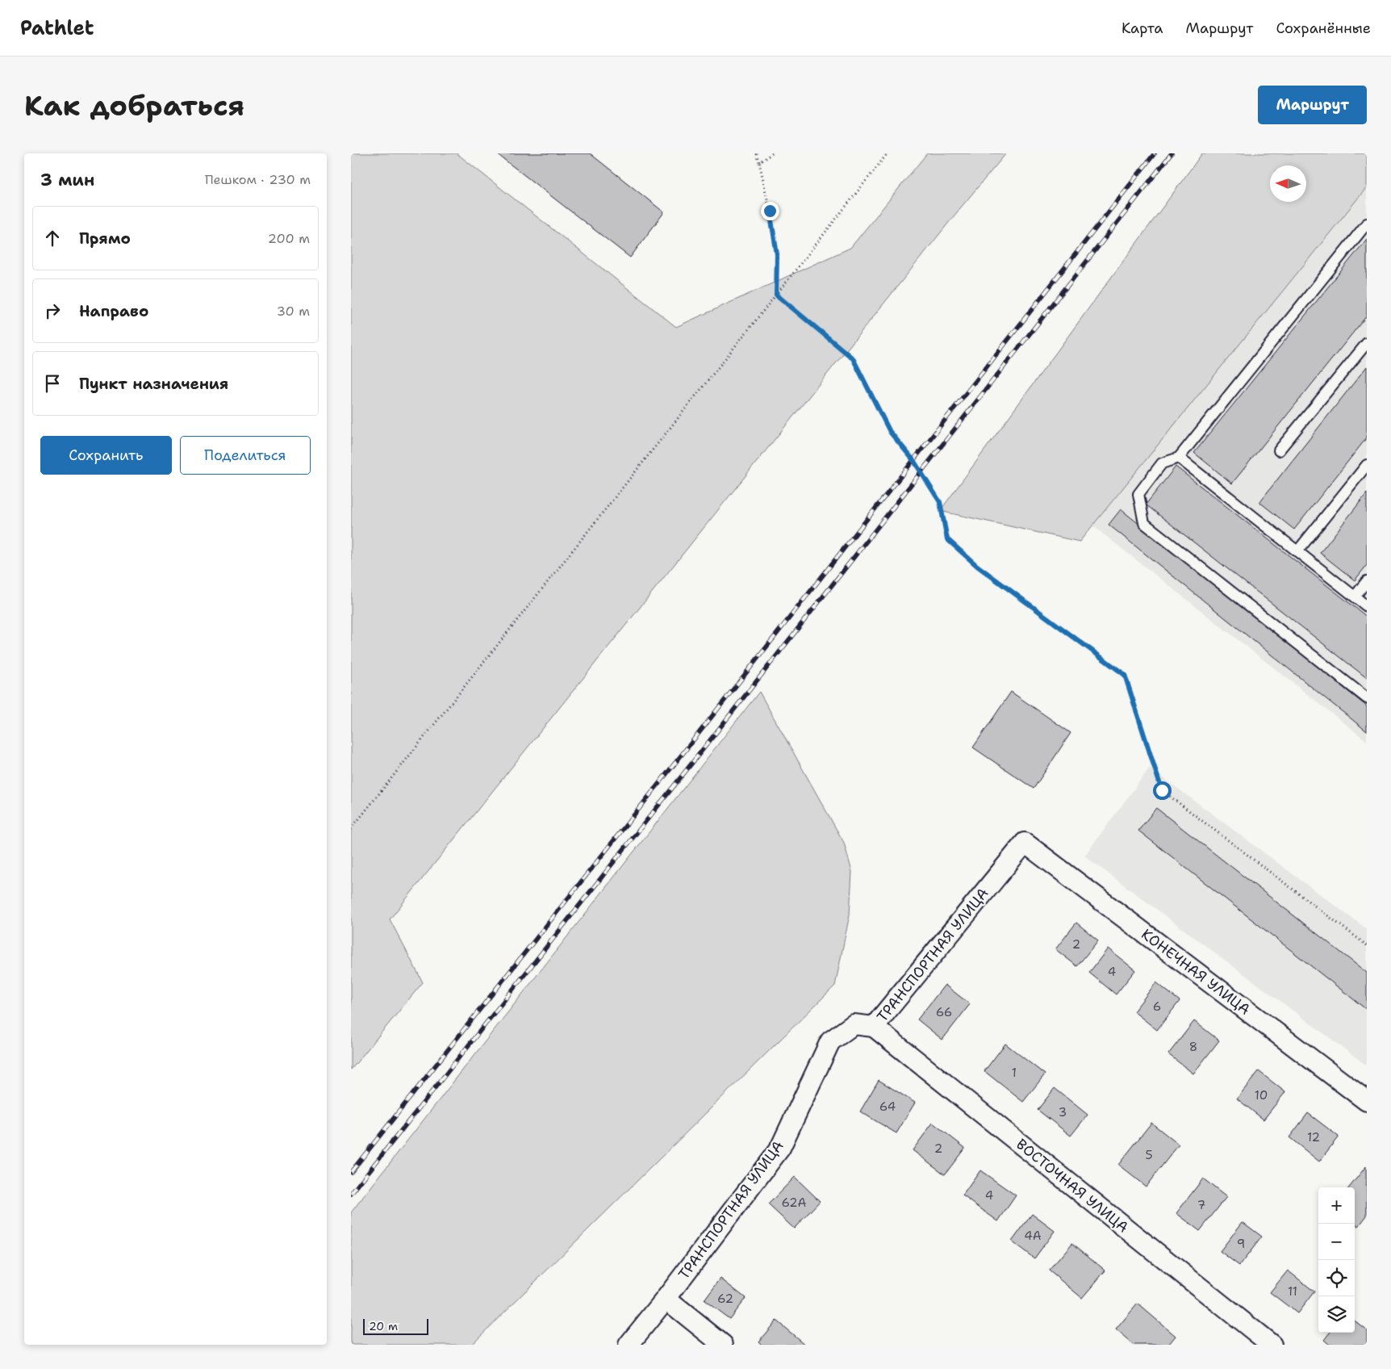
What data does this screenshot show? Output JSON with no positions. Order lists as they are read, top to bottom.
{
  "streets": {
    "street": ["ТРАНСПОРТНАЯ УЛИЦА", "КОНЕЧНАЯ УЛИЦА", "ВОСТОЧНАЯ УЛИЦА"]
  },
  "crossings": [
    ["ТРАНСПОРТНАЯ УЛИЦА", "КОНЕЧНАЯ УЛИЦА"],
    ["ТРАНСПОРТНАЯ УЛИЦА", "ВОСТОЧНАЯ УЛИЦА"]
  ],
  "house_numbers": [
    "2",
    "4",
    "6",
    "66",
    "8",
    "1",
    "10",
    "64",
    "3",
    "12",
    "2",
    "5",
    "4",
    "62А",
    "7",
    "4А",
    "9",
    "11",
    "62"
  ],
  "scale_bar": "20 m",
  "north": "left",
  "page": {
    "header": "Pathlet",
    "nav": ["Карта", "Маршрут", "Сохранённые"],
    "buttons": [
      "Маршрут",
      ["Сохранить", "Поделиться"]
    ],
    "title": "Как добраться",
    "heading": ["3 мин", "Пешком · 230 m"],
    "list": [
      ["Прямо", "200 m"],
      ["Направо", "30 m"],
      "Пункт назначения"
    ],
    "map_buttons": ["+", "−"],
    "scale": "20 m"
  }
}
